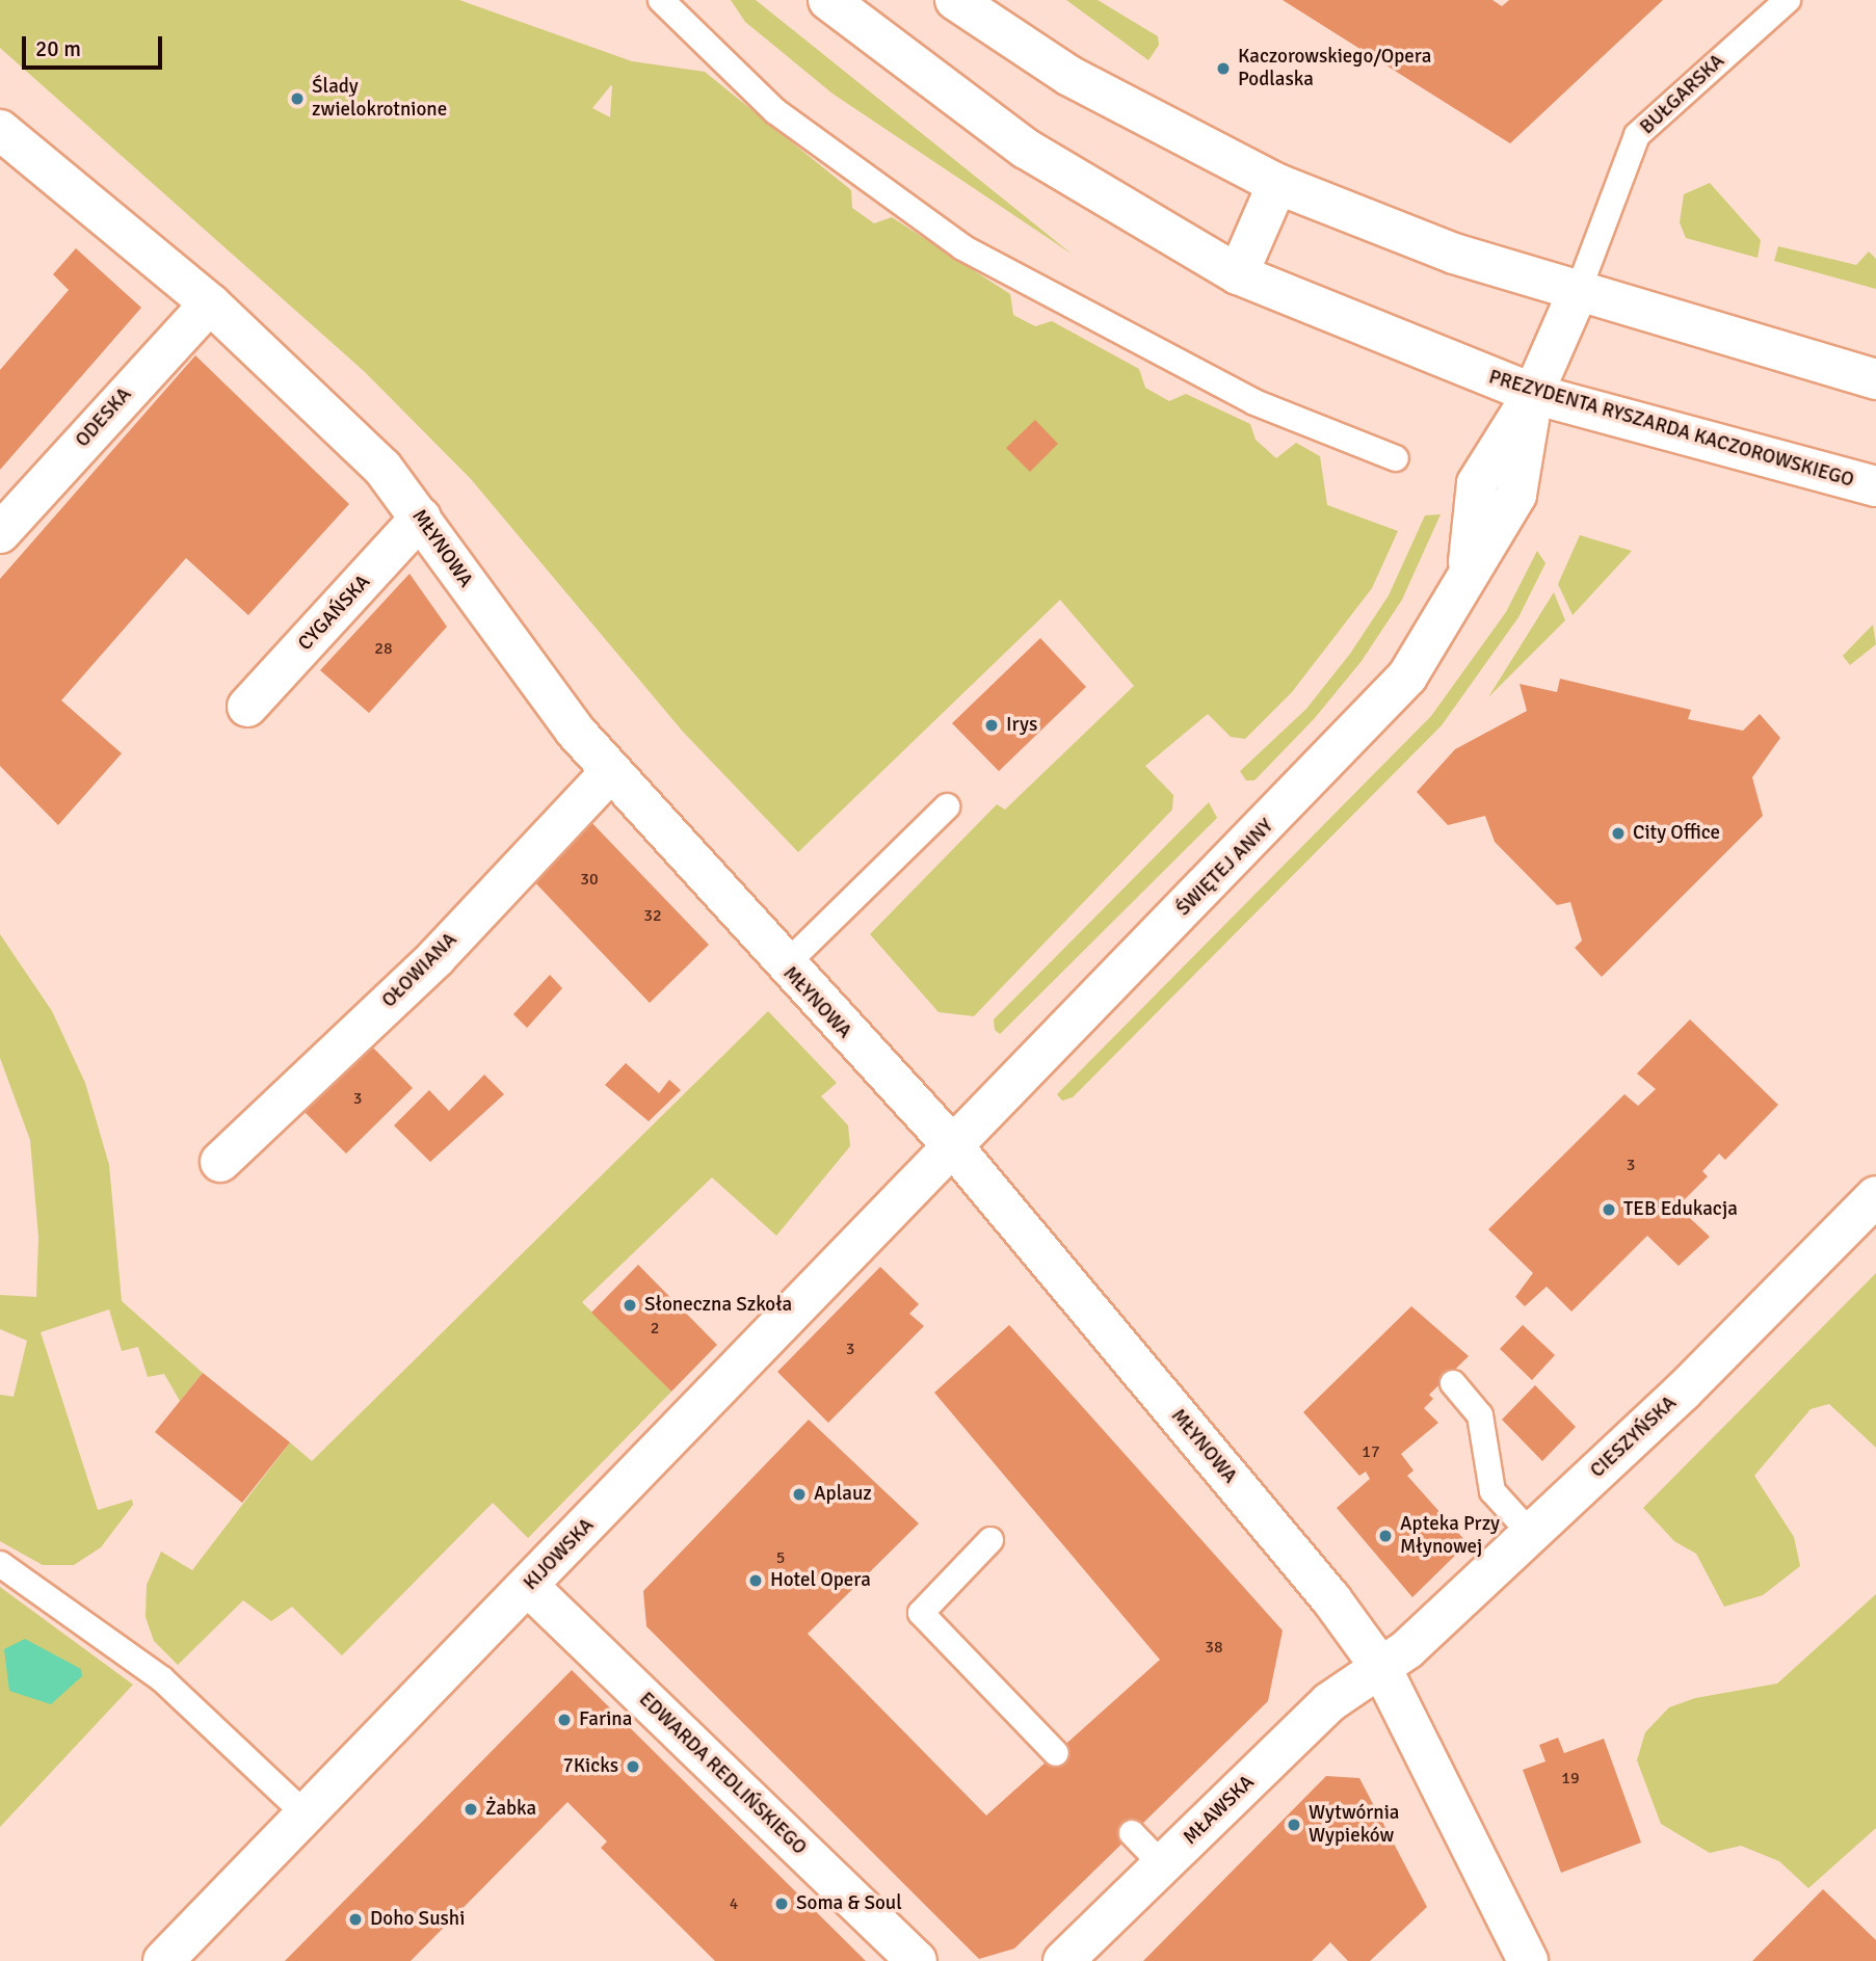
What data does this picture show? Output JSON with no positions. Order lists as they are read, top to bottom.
{
  "streets": {
    "street": [
      "ODESKA",
      "PREZYDENTA RYSZARDA KACZOROWSKIEGO",
      "MŁYNOWA",
      "CYGAŃSKA",
      "ŚWIĘTEJ ANNY",
      "OŁOWIANA",
      "CIESZYŃSKA",
      "KIJOWSKA",
      "EDWARDA REDLIŃSKIEGO",
      "MŁAWSKA"
    ],
    "lane": ["BUŁGARSKA"]
  },
  "crossings": [
    ["BUŁGARSKA", "ŚWIĘTEJ ANNY"],
    ["ODESKA", "MŁYNOWA"],
    ["PREZYDENTA RYSZARDA KACZOROWSKIEGO", "ŚWIĘTEJ ANNY"],
    ["MŁYNOWA", "CYGAŃSKA"],
    ["MŁYNOWA", "ŚWIĘTEJ ANNY"],
    ["MŁYNOWA", "OŁOWIANA"],
    ["MŁYNOWA", "CIESZYŃSKA"],
    ["MŁYNOWA", "KIJOWSKA"],
    ["MŁYNOWA", "MŁAWSKA"],
    ["ŚWIĘTEJ ANNY", "KIJOWSKA"],
    ["CIESZYŃSKA", "MŁAWSKA"],
    ["KIJOWSKA", "EDWARDA REDLIŃSKIEGO"]
  ],
  "places": [
    "Kaczorowskiego/Opera Podlaska",
    "Ślady zwielokrotnione",
    "Irys",
    "City Office",
    "TEB Edukacja",
    "Słoneczna Szkoła",
    "Aplauz",
    "Apteka Przy Młynowej",
    "Hotel Opera",
    "Farina",
    "7Kicks",
    "Żabka",
    "Wytwórnia Wypieków",
    "Soma & Soul",
    "Doho Sushi"
  ],
  "house_numbers": [
    "28",
    "30",
    "32",
    "3",
    "3",
    "2",
    "3",
    "17",
    "5",
    "38",
    "19",
    "4"
  ],
  "scale_bar": "20 m"
}
